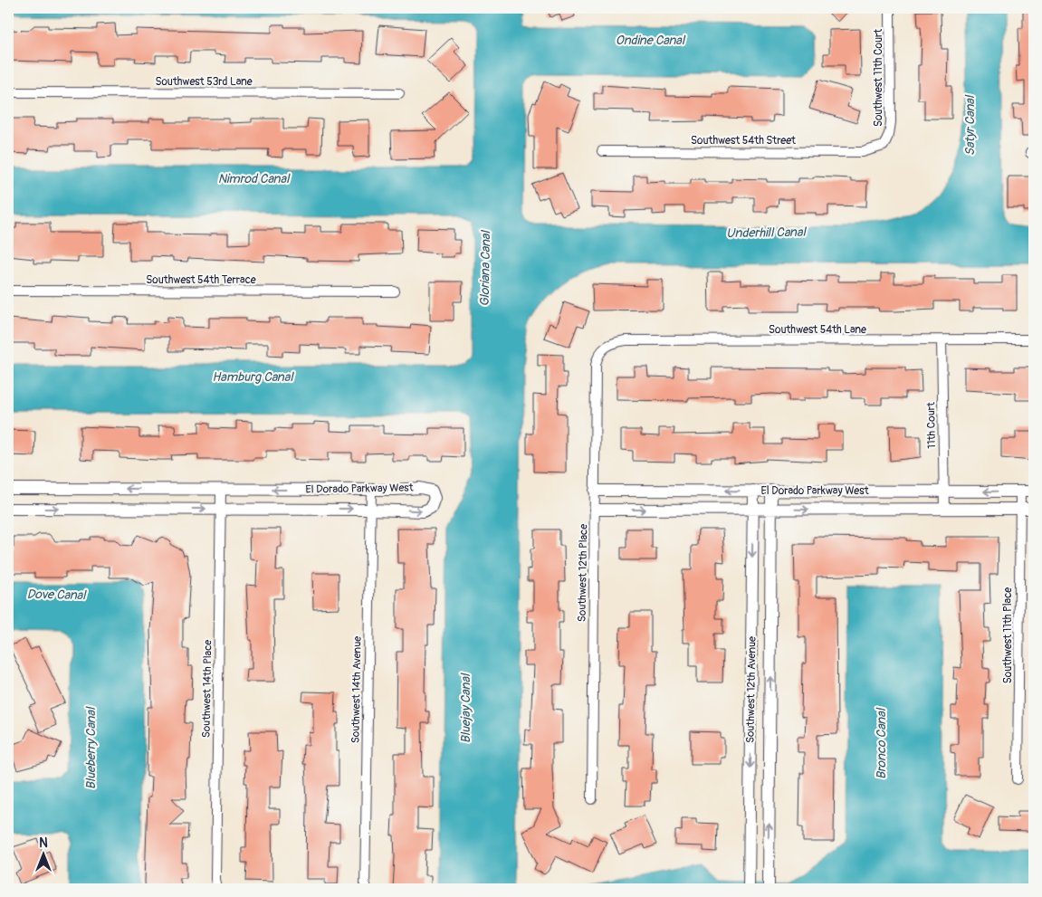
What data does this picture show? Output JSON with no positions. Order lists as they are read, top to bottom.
{
  "streets": {
    "street": [
      "Southwest 11th Court",
      "Southwest 53rd Lane",
      "Southwest 54th Street",
      "Southwest 54th Terrace",
      "Southwest 54th Lane",
      "11th Court",
      "El Dorado Parkway West",
      "Southwest 12th Place",
      "Southwest 11th Place",
      "Southwest 14th Place",
      "Southwest 14th Avenue",
      "Southwest 12th Avenue"
    ]
  },
  "crossings": [
    ["Southwest 11th Court", "Southwest 54th Street"],
    ["Southwest 54th Lane", "11th Court"],
    ["Southwest 54th Lane", "Southwest 12th Place"],
    ["11th Court", "El Dorado Parkway West"],
    ["El Dorado Parkway West", "Southwest 12th Place"],
    ["El Dorado Parkway West", "Southwest 11th Place"],
    ["El Dorado Parkway West", "Southwest 14th Place"],
    ["El Dorado Parkway West", "Southwest 14th Avenue"],
    ["El Dorado Parkway West", "Southwest 12th Avenue"]
  ],
  "water": [
    "Ondine Canal",
    "Satyr Canal",
    "Nimrod Canal",
    "Underhill Canal",
    "Gloriana Canal",
    "Hamburg Canal",
    "Dove Canal",
    "Bluejay Canal",
    "Bronco Canal",
    "Blueberry Canal"
  ],
  "north": "top"
}
